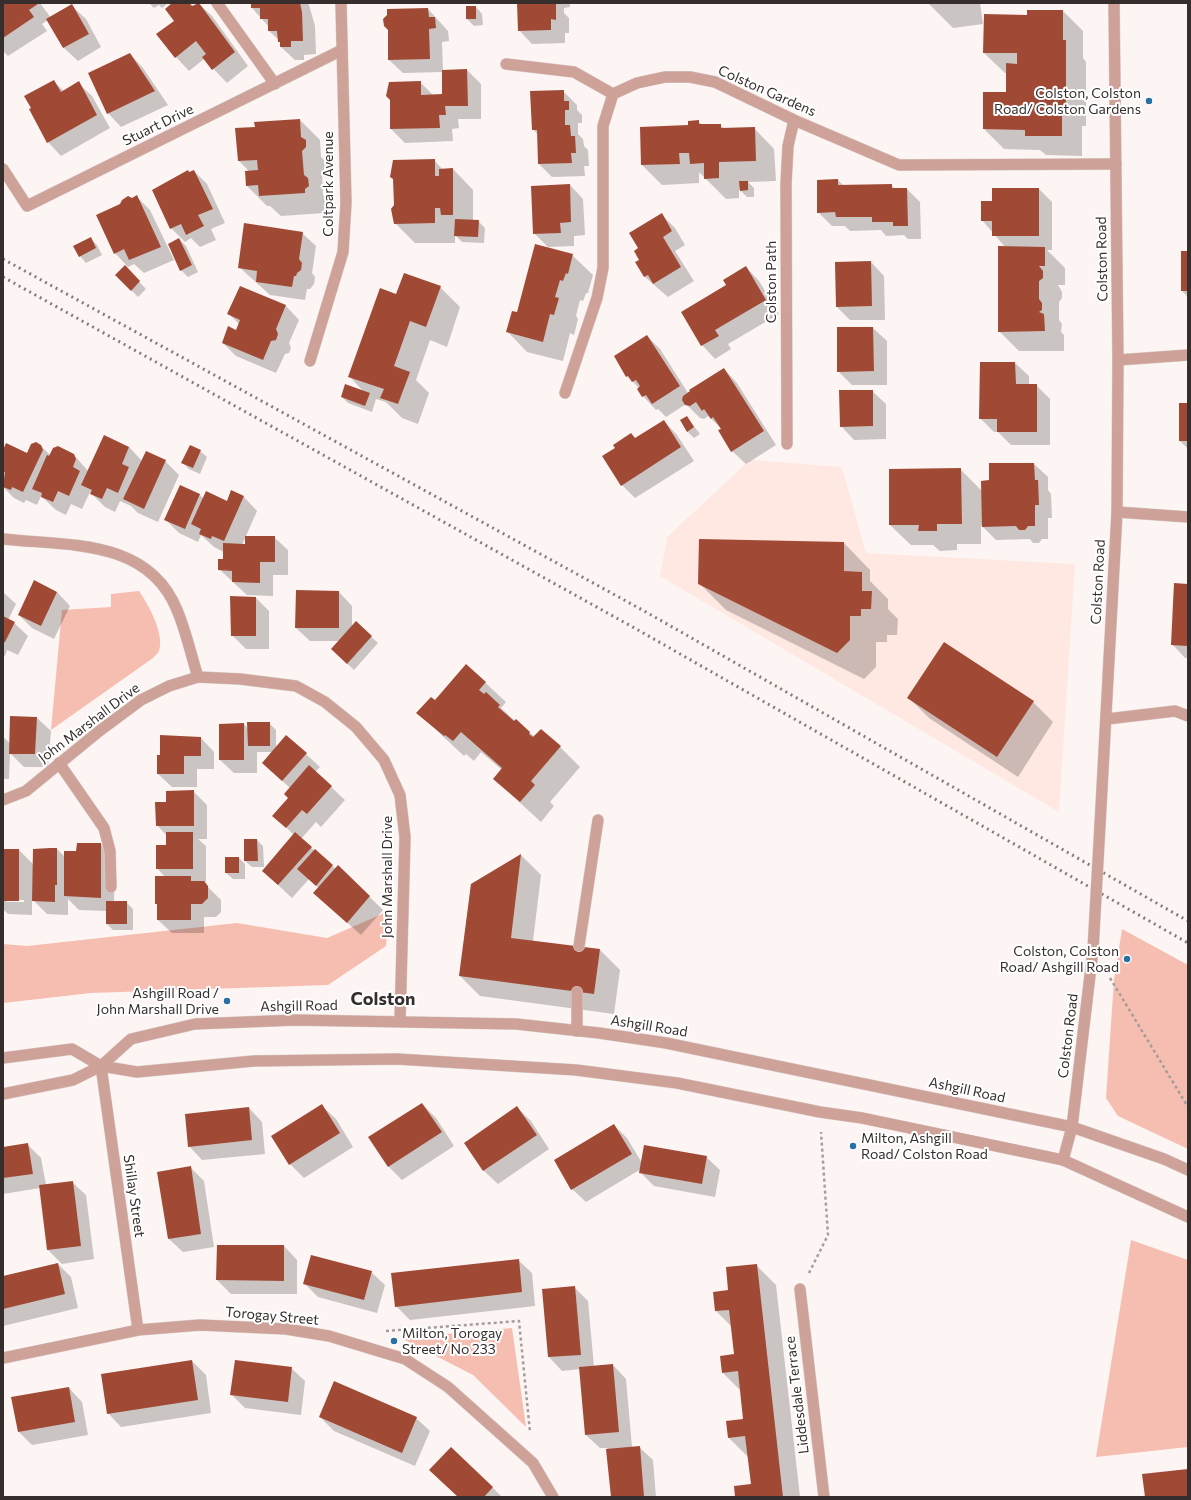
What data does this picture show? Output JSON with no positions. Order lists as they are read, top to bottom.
{
  "streets": {
    "street": [
      "Colston Gardens",
      "Stuart Drive",
      "Coltpark Avenue",
      "Colston Road",
      "Colston Path",
      "John Marshall Drive",
      "Ashgill Road",
      "Shillay Street",
      "Torogay Street",
      "Liddesdale Terrace"
    ]
  },
  "crossings": [
    ["Colston Gardens", "Colston Road"],
    ["Colston Gardens", "Colston Path"],
    ["Stuart Drive", "Coltpark Avenue"],
    ["Colston Road", "Ashgill Road"],
    ["John Marshall Drive", "Ashgill Road"],
    ["Ashgill Road", "Shillay Street"],
    ["Shillay Street", "Torogay Street"]
  ],
  "districts": ["Colston"],
  "places": [
    "Colston, Colston Road/ Colston Gardens",
    "Colston, Colston Road/ Ashgill Road",
    "Ashgill Road / John Marshall Drive",
    "Milton, Ashgill Road/ Colston Road",
    "Milton, Torogay Street/ No 233"
  ]
}
